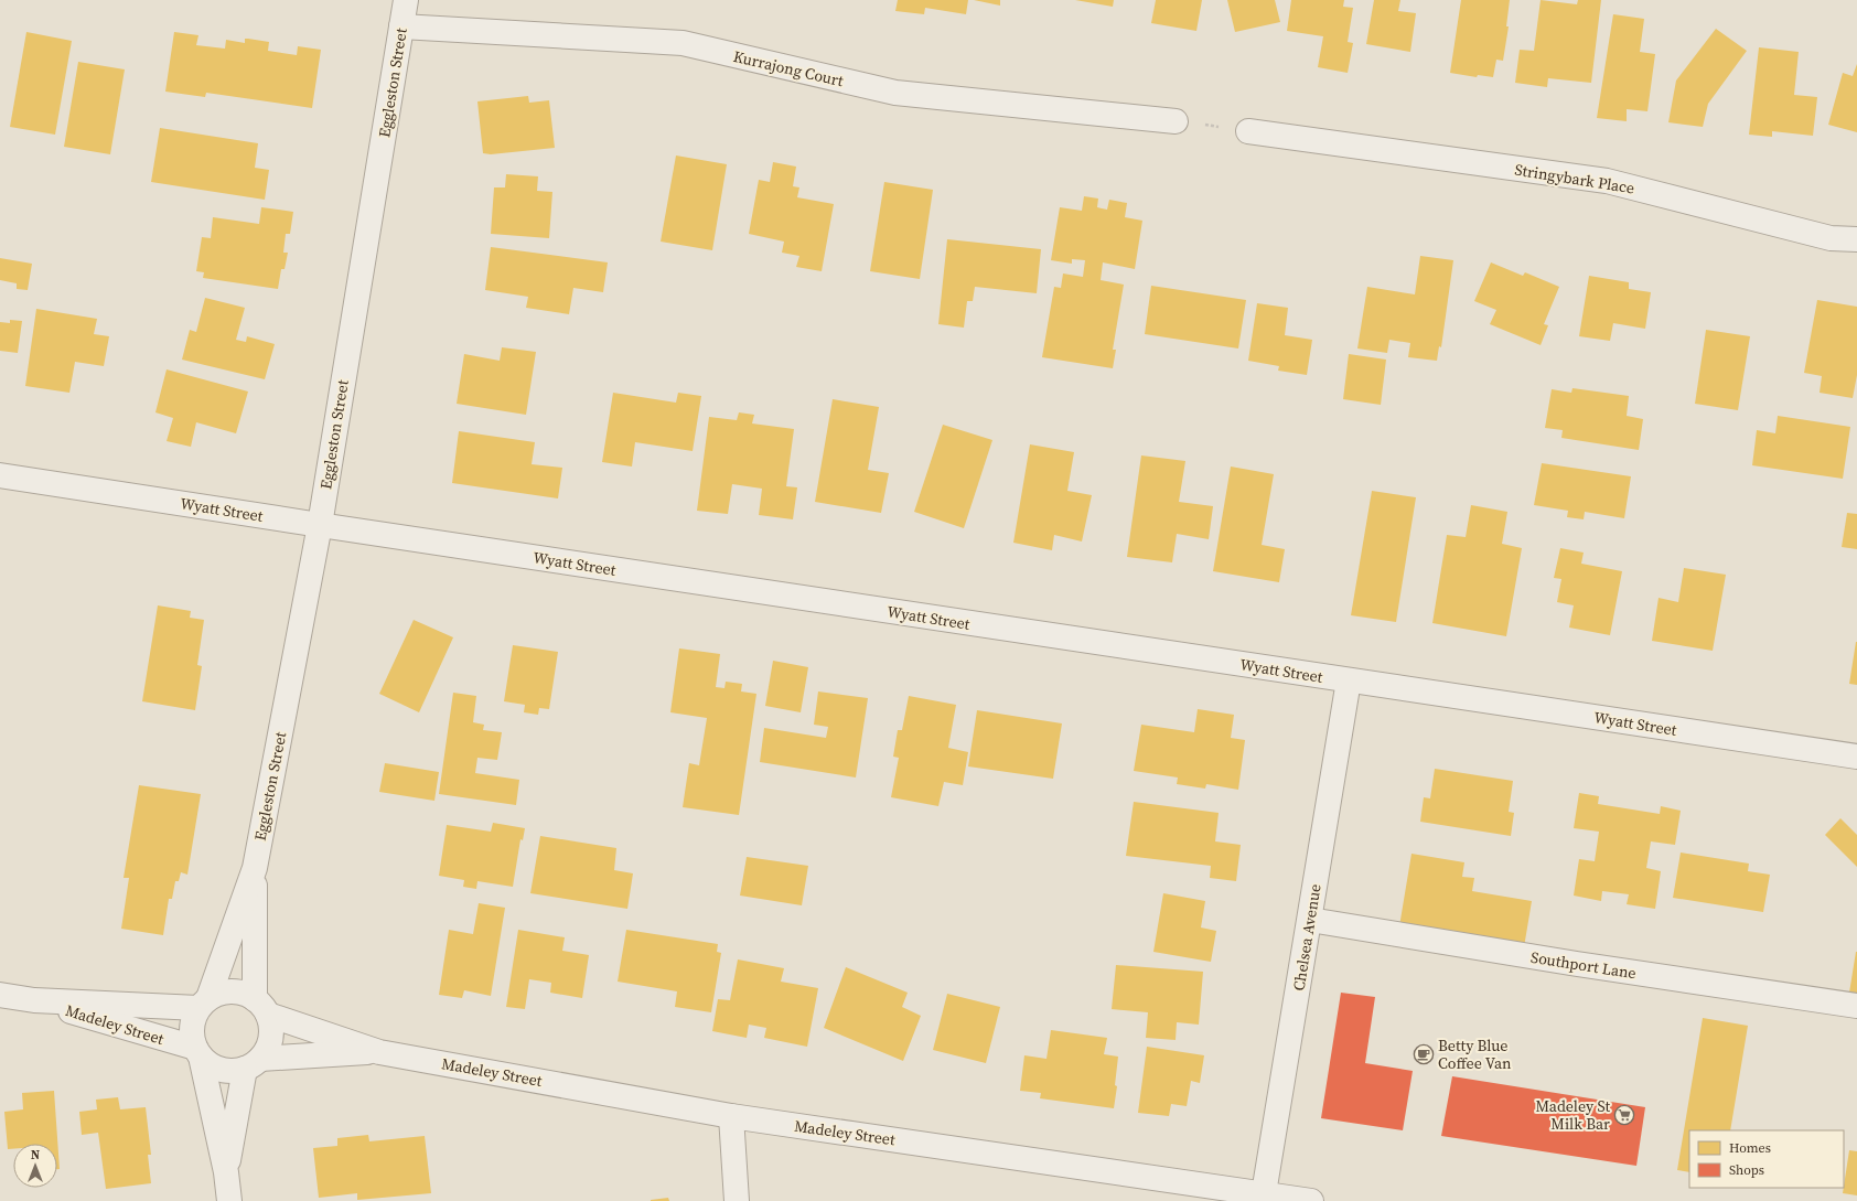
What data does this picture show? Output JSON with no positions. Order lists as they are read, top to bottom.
{
  "streets": {
    "street": [
      "Kurrajong Court",
      "Eggleston Street",
      "Stringybark Place",
      "Wyatt Street",
      "Chelsea Avenue",
      "Southport Lane",
      "Madeley Street"
    ]
  },
  "crossings": [
    ["Kurrajong Court", "Eggleston Street"],
    ["Eggleston Street", "Wyatt Street"],
    ["Eggleston Street", "Madeley Street"],
    ["Wyatt Street", "Chelsea Avenue"],
    ["Chelsea Avenue", "Southport Lane"],
    ["Chelsea Avenue", "Madeley Street"]
  ],
  "places": {
    "cafe": ["Betty Blue Coffee Van"],
    "supermarket": ["Madeley St Milk Bar"]
  },
  "legend": ["Homes", "Shops"],
  "north": "top"
}
